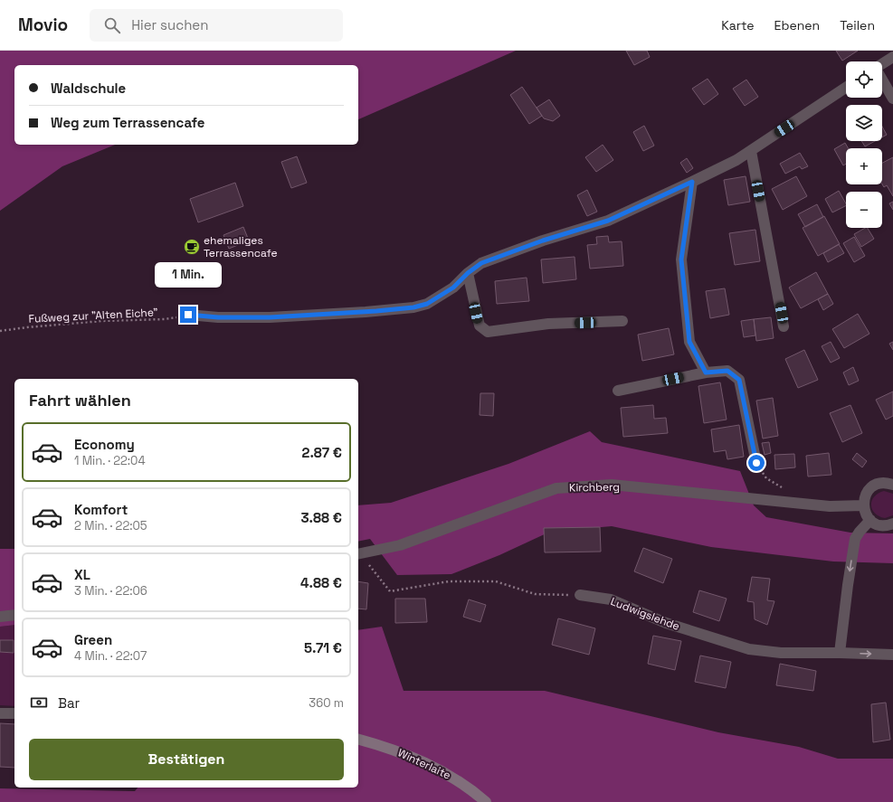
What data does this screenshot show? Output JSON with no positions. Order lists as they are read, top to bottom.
{
  "streets": {
    "street": ["Kirchberg", "Ludwigslehde", "Winterlaite"],
    "path": ["Fußweg zur \"Alten Eiche\""]
  },
  "places": {
    "cafe": ["ehemaliges Terrassencafe"]
  },
  "page": {
    "header": "Movio",
    "search": "Hier suchen",
    "nav": ["Karte", "Ebenen", "Teilen"],
    "map_buttons": ["+", "−"],
    "banner": ["Waldschule", "Weg zum Terrassencafe"],
    "bubble": "1 Min.",
    "heading": "Fahrt wählen",
    "list": [
      {
        "name": "Economy",
        "note": "1 Min. · 22:04",
        "value": "2.87 €"
      },
      {
        "name": "Komfort",
        "note": "2 Min. · 22:05",
        "value": "3.88 €"
      },
      {
        "name": "XL",
        "note": "3 Min. · 22:06",
        "value": "4.88 €"
      },
      {
        "name": "Green",
        "note": "4 Min. · 22:07",
        "value": "5.71 €"
      }
    ],
    "pay": ["Bar", "360 m"],
    "buttons": "Bestätigen"
  }
}
